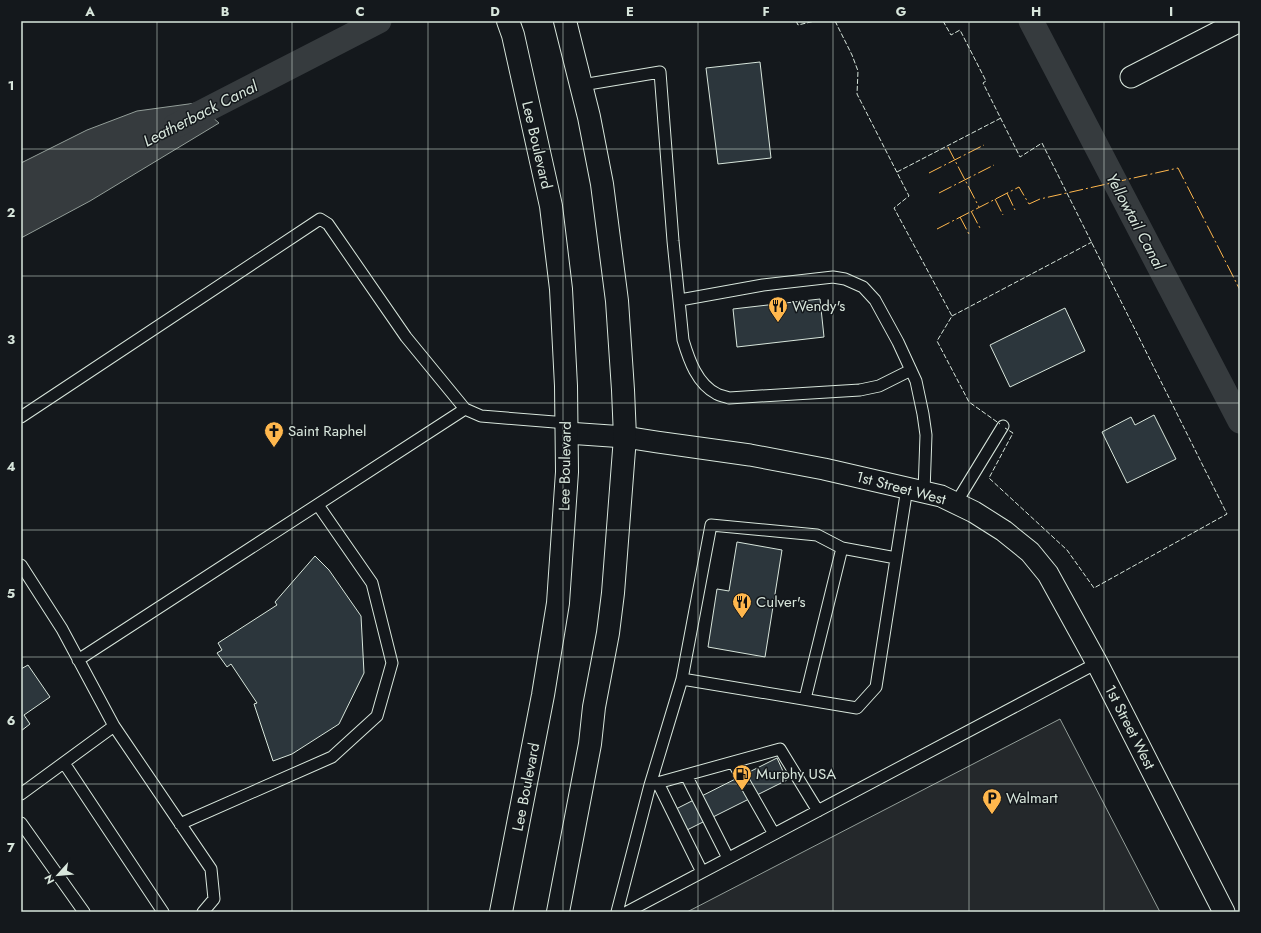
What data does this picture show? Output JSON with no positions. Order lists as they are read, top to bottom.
{
  "streets": {
    "main road": ["Lee Boulevard"],
    "street": ["1st Street West"]
  },
  "crossings": [
    ["Lee Boulevard", "1st Street West"]
  ],
  "water": ["Leatherback Canal", "Yellowtail Canal"],
  "places": {
    "restaurant": ["Wendy's", "Culver's"],
    "church": ["Saint Raphel"],
    "fuel station": ["Murphy USA"],
    "parking": ["Walmart"]
  },
  "north": "bottom left",
  "grid": {
    "columns": [
      "A",
      "B",
      "C",
      "D",
      "E",
      "F",
      "G",
      "H",
      "I"
    ],
    "rows": [
      "1",
      "2",
      "3",
      "4",
      "5",
      "6",
      "7"
    ]
  }
}
